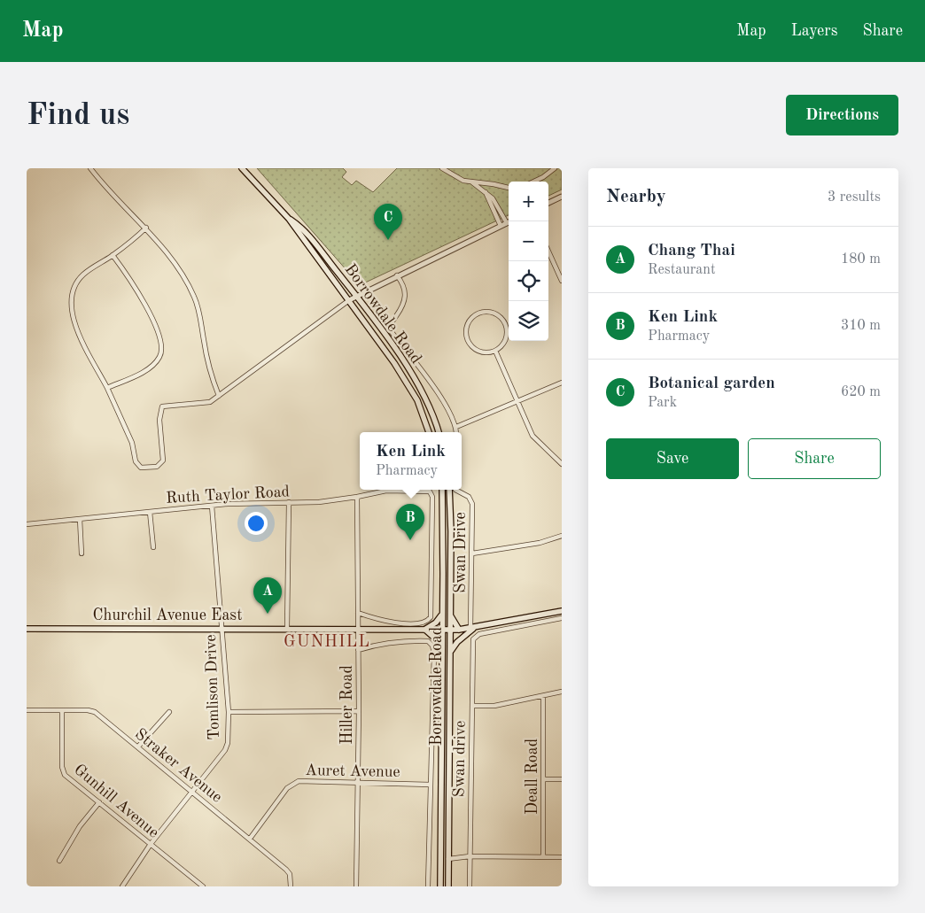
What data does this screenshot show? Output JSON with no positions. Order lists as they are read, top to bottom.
{
  "streets": {
    "main road": ["Borrowdale Road", "Churchil Avenue East"],
    "street": [
      "Ruth Taylor Road",
      "Swan Drive",
      "Tomlison Drive",
      "Hiller Road",
      "Swan drive",
      "Straker Avenue",
      "Auret Avenue",
      "Deall Road",
      "Gunhill Avenue"
    ]
  },
  "crossings": [
    ["Borrowdale Road", "Churchil Avenue East"],
    ["Ruth Taylor Road", "Tomlison Drive"],
    ["Ruth Taylor Road", "Hiller Road"],
    ["Swan Drive", "Churchil Avenue East"],
    ["Churchil Avenue East", "Tomlison Drive"],
    ["Churchil Avenue East", "Hiller Road"],
    ["Tomlison Drive", "Straker Avenue"],
    ["Tomlison Drive", "Gunhill Avenue"],
    ["Hiller Road", "Auret Avenue"],
    ["Straker Avenue", "Auret Avenue"],
    ["Straker Avenue", "Gunhill Avenue"]
  ],
  "districts": ["GUNHILL"],
  "page": {
    "header": "Map",
    "nav": ["Map", "Layers", "Share"],
    "buttons": [
      "Directions",
      ["Save", "Share"]
    ],
    "title": "Find us",
    "heading": ["Nearby", "3 results"],
    "map_buttons": ["+", "−"],
    "pins": ["C", "B", "A"],
    "list": [
      {
        "mark": "A",
        "name": "Chang Thai",
        "note": "Restaurant",
        "value": "180 m"
      },
      {
        "mark": "B",
        "name": "Ken Link",
        "note": "Pharmacy",
        "value": "310 m"
      },
      {
        "mark": "C",
        "name": "Botanical garden",
        "note": "Park",
        "value": "620 m"
      }
    ],
    "popup": ["Ken Link", "Pharmacy"]
  }
}
